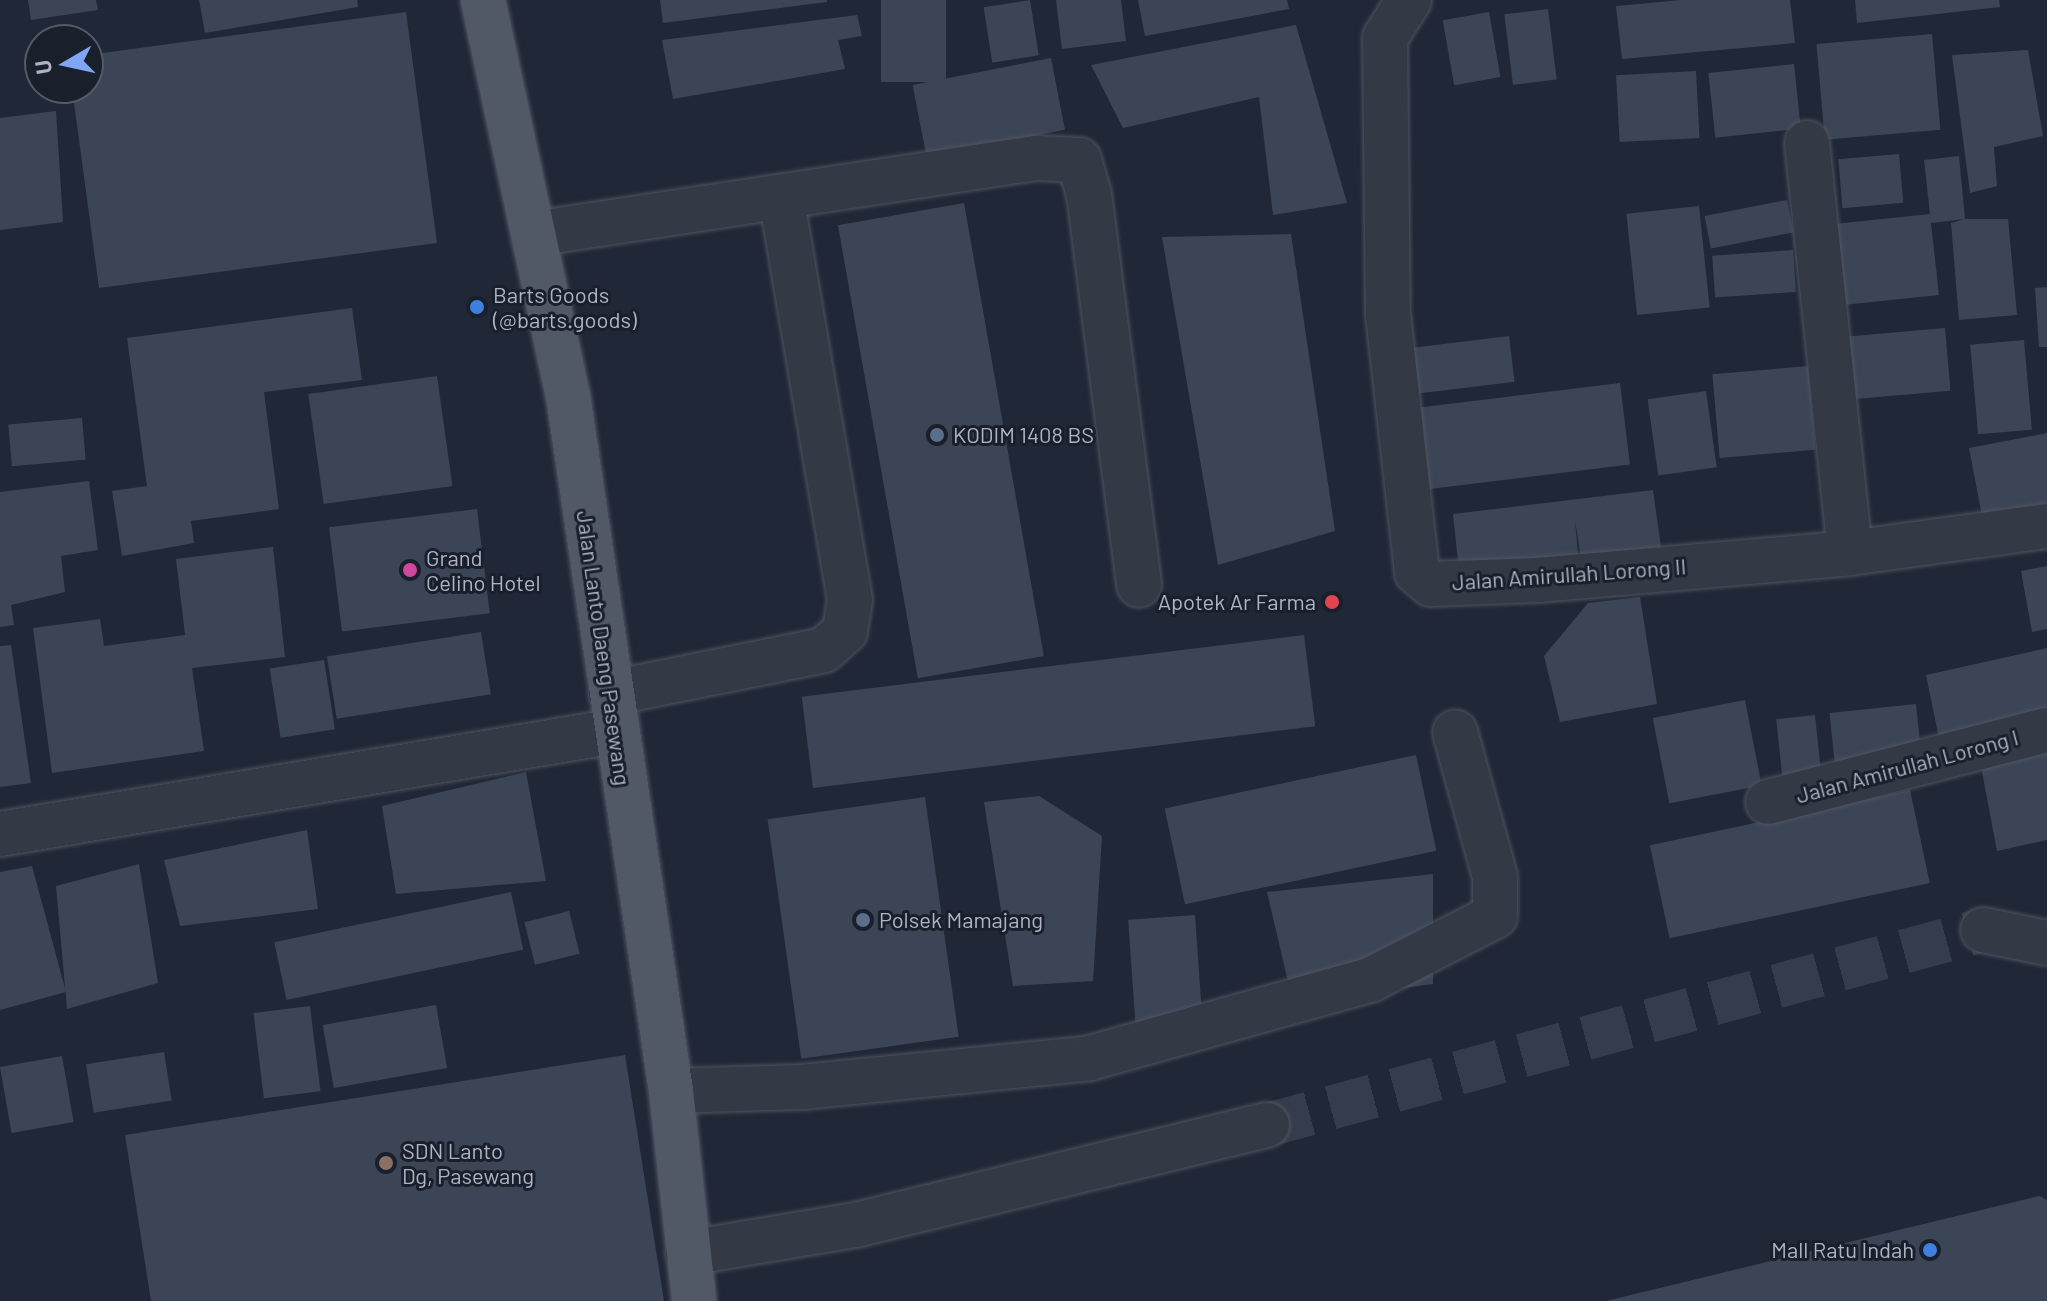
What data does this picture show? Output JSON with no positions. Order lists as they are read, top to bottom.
{
  "streets": {
    "main road": ["Jalan Lanto Daeng Pasewang"],
    "street": ["Jalan Amirullah Lorong II", "Jalan Amirullah Lorong I"]
  },
  "places": [
    "Barts Goods (@barts.goods)",
    "KODIM 1408 BS",
    "Grand Celino Hotel",
    "Apotek Ar Farma",
    "Polsek Mamajang",
    "SDN Lanto Dg, Pasewang",
    "Mall Ratu Indah"
  ],
  "north": "left"
}
